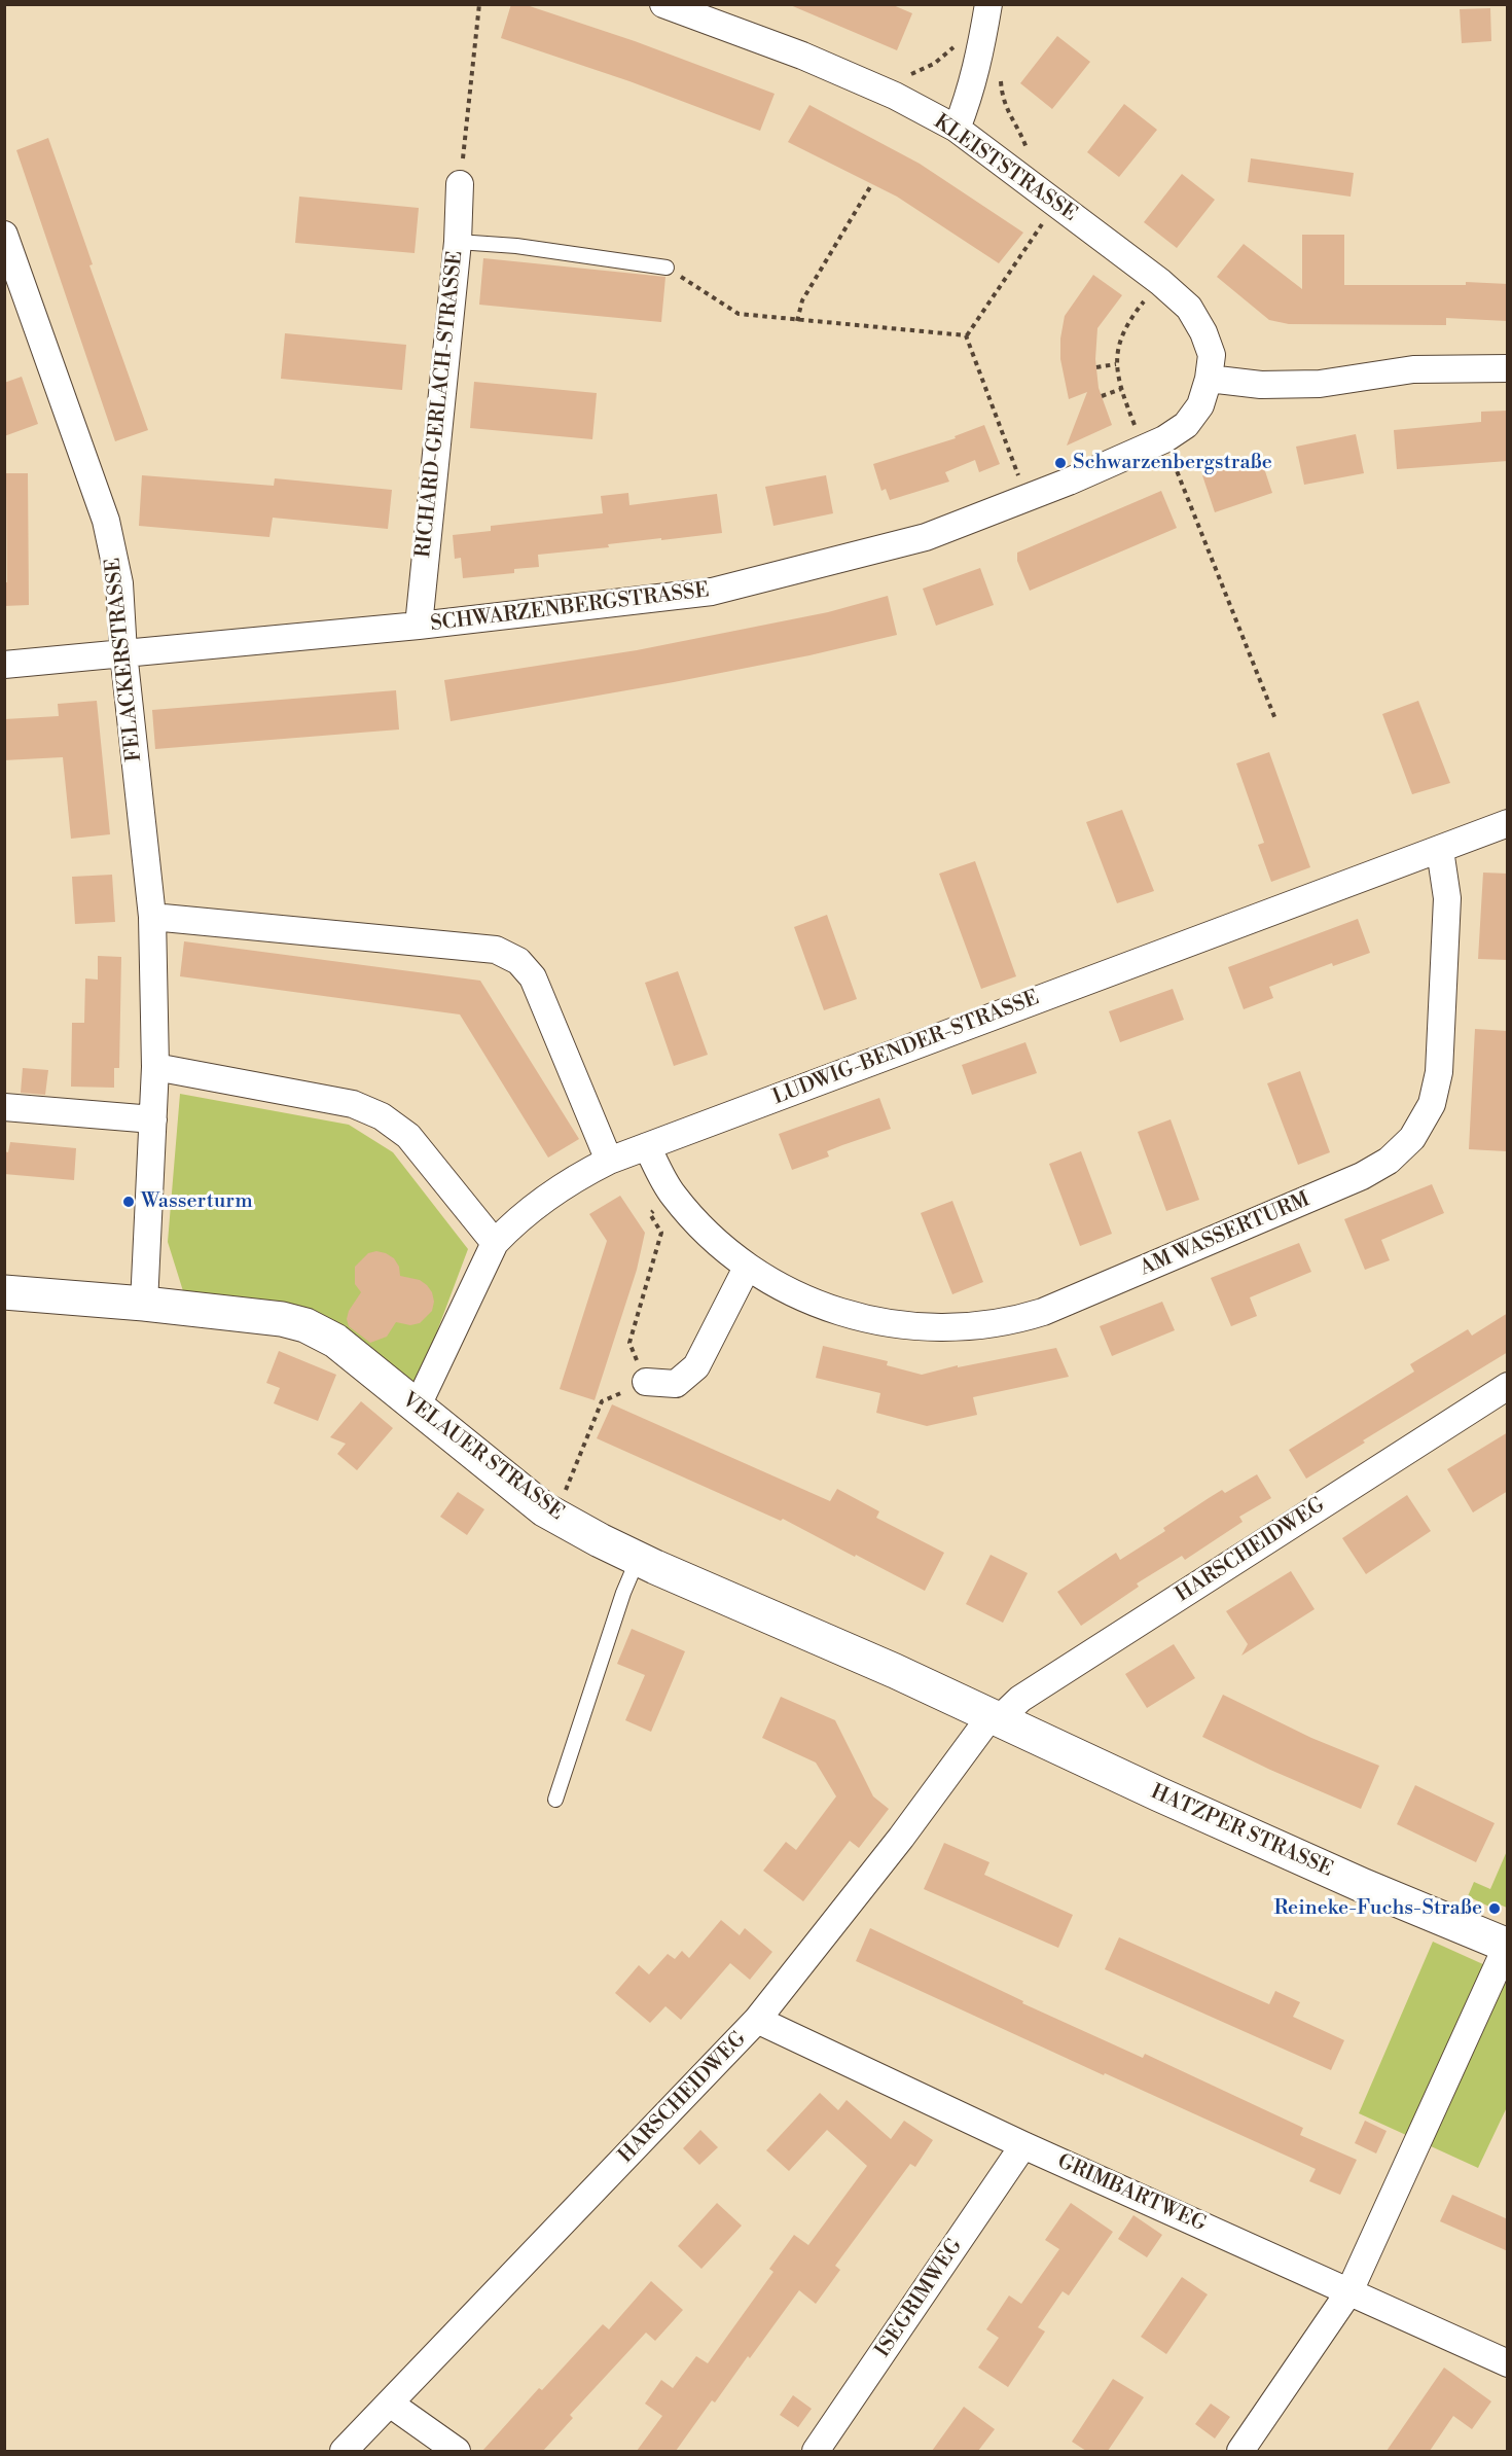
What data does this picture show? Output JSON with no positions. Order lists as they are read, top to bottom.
{
  "streets": {
    "main road": ["VELAUER STRASSE", "HATZPER STRASSE"],
    "street": [
      "KLEISTSTRASSE",
      "RICHARD-GERLACH-STRASSE",
      "SCHWARZENBERGSTRASSE",
      "FELACKERSTRASSE",
      "LUDWIG-BENDER-STRASSE",
      "AM WASSERTURM",
      "HARSCHEIDWEG",
      "GRIMBARTWEG",
      "ISEGRIMWEG"
    ]
  },
  "crossings": [
    ["KLEISTSTRASSE", "SCHWARZENBERGSTRASSE"],
    ["RICHARD-GERLACH-STRASSE", "SCHWARZENBERGSTRASSE"],
    ["SCHWARZENBERGSTRASSE", "FELACKERSTRASSE"],
    ["FELACKERSTRASSE", "VELAUER STRASSE"],
    ["LUDWIG-BENDER-STRASSE", "AM WASSERTURM"],
    ["LUDWIG-BENDER-STRASSE", "VELAUER STRASSE"],
    ["VELAUER STRASSE", "HARSCHEIDWEG"],
    ["VELAUER STRASSE", "HATZPER STRASSE"],
    ["HARSCHEIDWEG", "HATZPER STRASSE"],
    ["HARSCHEIDWEG", "GRIMBARTWEG"],
    ["GRIMBARTWEG", "ISEGRIMWEG"]
  ],
  "places": ["Schwarzenbergstraße", "Wasserturm", "Reineke-Fuchs-Straße"]
}
